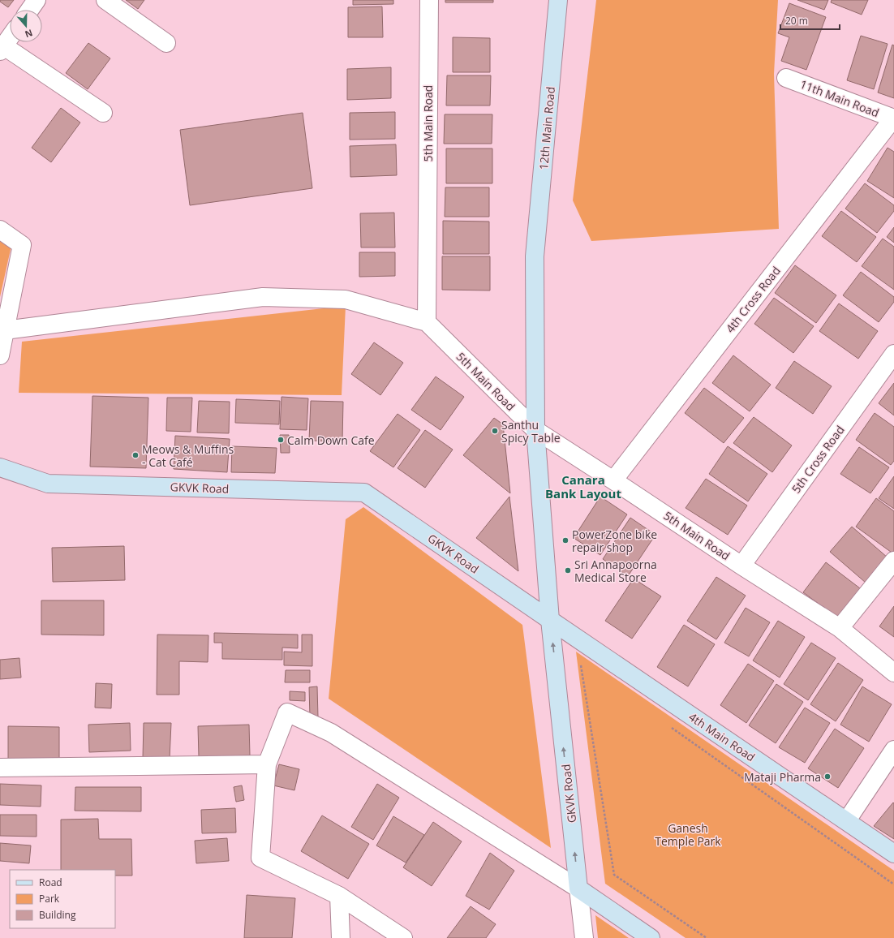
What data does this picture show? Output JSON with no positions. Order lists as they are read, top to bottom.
{
  "streets": {
    "main road": ["12th Main Road", "GKVK Road", "4th Main Road"],
    "street": [
      "11th Main Road",
      "5th Main Road",
      "4th Cross Road",
      "5th Cross Road"
    ]
  },
  "crossings": [
    ["11th Main Road", "4th Cross Road"],
    ["5th Main Road", "12th Main Road"],
    ["5th Main Road", "4th Cross Road"],
    ["5th Main Road", "5th Cross Road"],
    ["12th Main Road", "GKVK Road"],
    ["12th Main Road", "4th Main Road"],
    ["GKVK Road", "4th Main Road"]
  ],
  "districts": ["Canara Bank Layout"],
  "parks": ["Ganesh Temple Park"],
  "places": [
    "Santhu Spicy Table",
    "Calm Down Cafe",
    "Meows & Muffins - Cat Café",
    "PowerZone bike repair shop",
    "Sri Annapoorna Medical Store",
    "Mataji Pharma"
  ],
  "legend": ["Road", "Park", "Building"],
  "scale_bar": "20 m",
  "north": "bottom"
}
